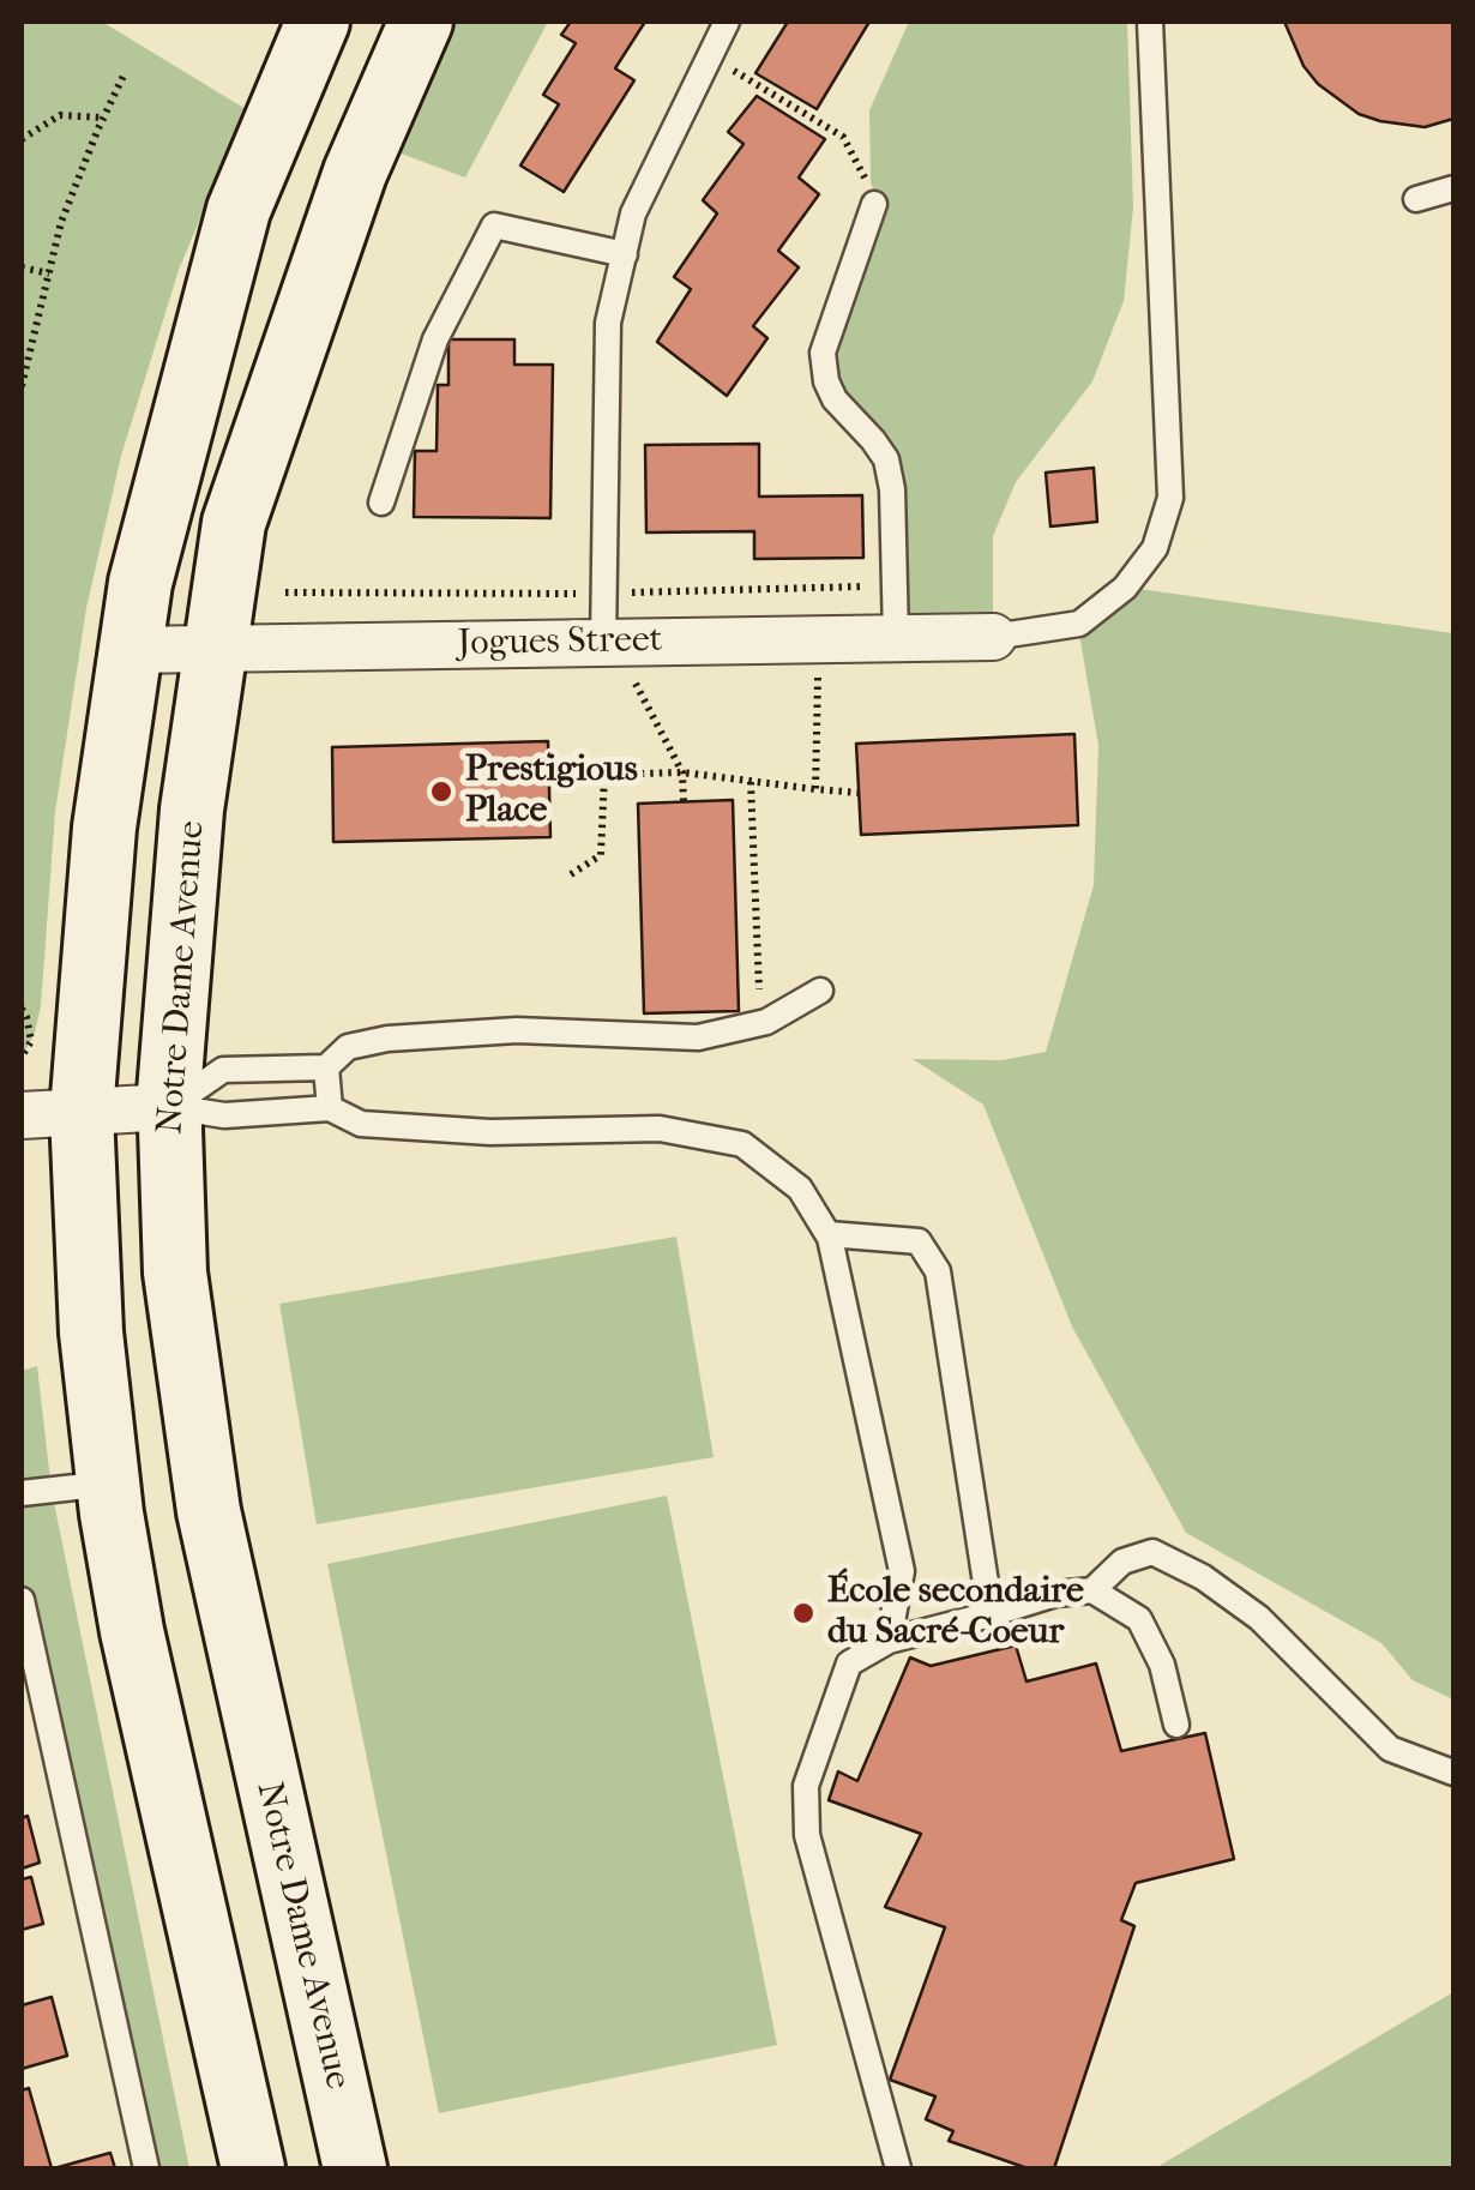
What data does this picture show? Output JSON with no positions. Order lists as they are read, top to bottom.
{
  "streets": {
    "main road": ["Notre Dame Avenue"],
    "street": ["Jogues Street"]
  },
  "crossings": [
    ["Jogues Street", "Notre Dame Avenue"]
  ],
  "places": ["Prestigious Place", "École secondaire du Sacré-Coeur"]
}
